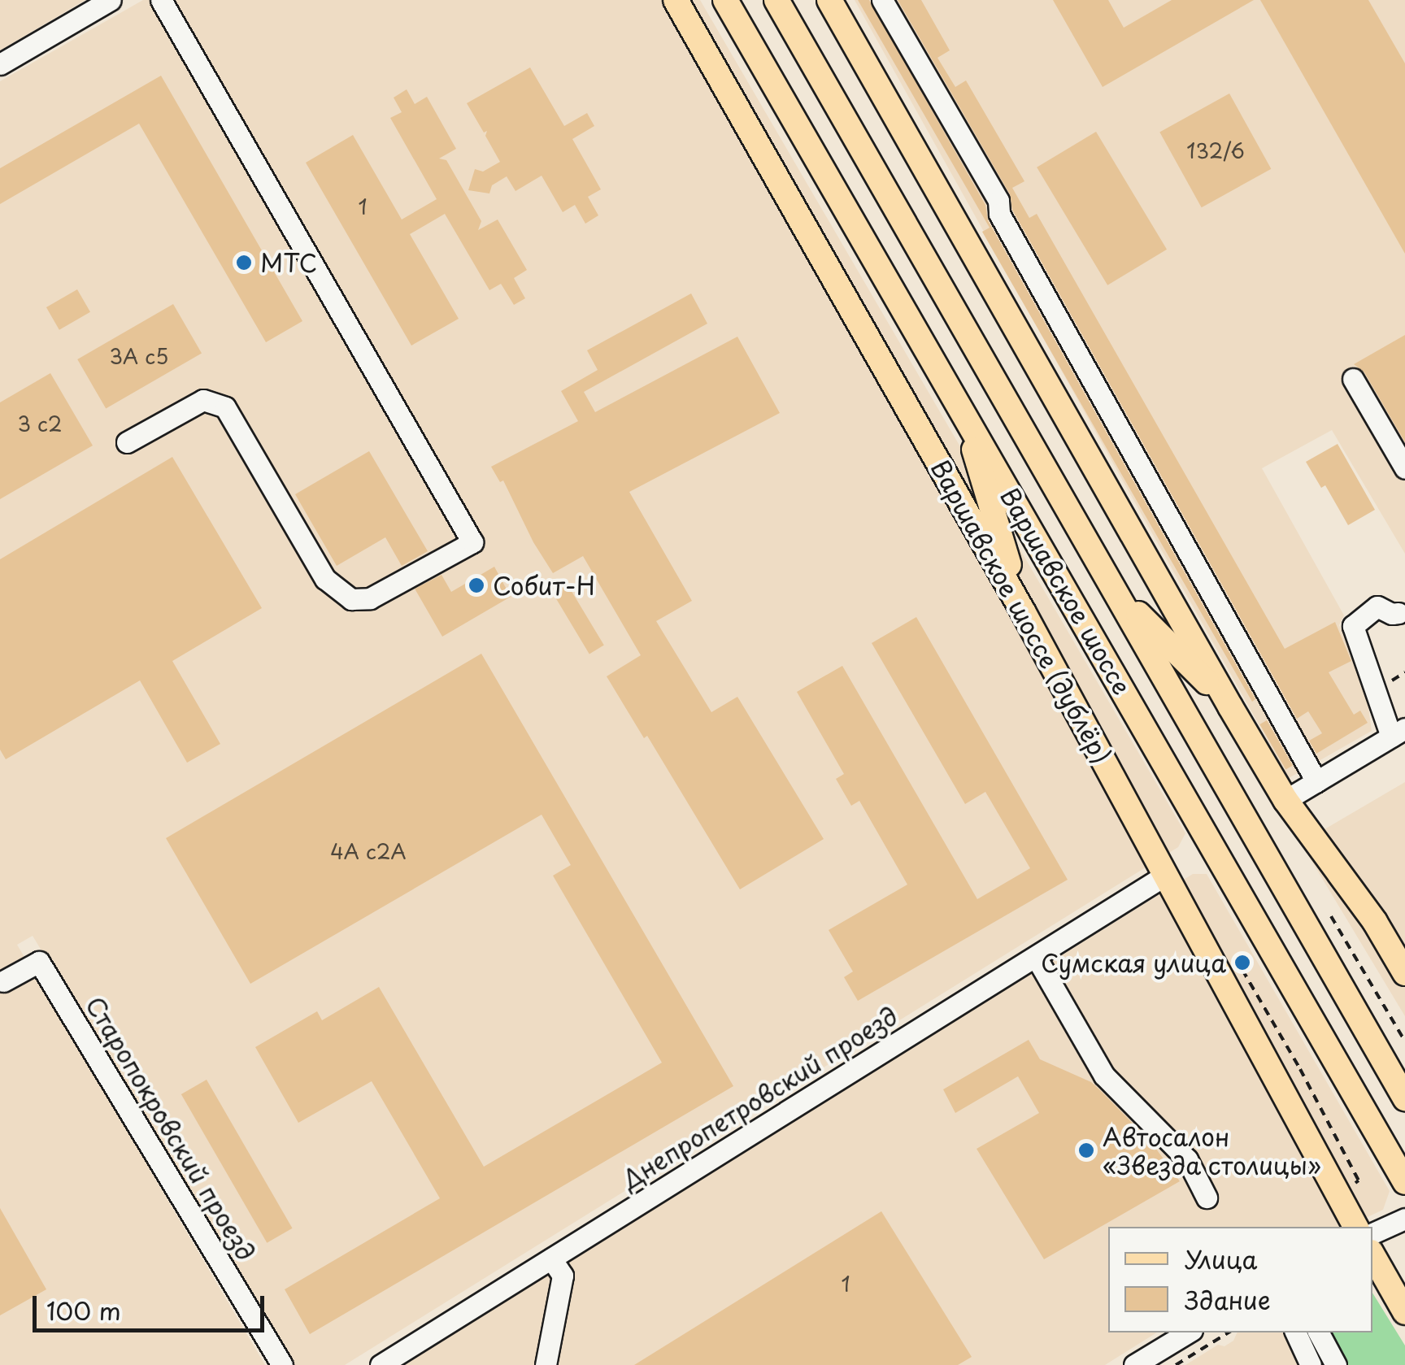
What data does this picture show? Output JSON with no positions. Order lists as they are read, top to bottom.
{
  "streets": {
    "main road": ["Варшавское шоссе", "Варшавское шоссе (дублёр)"],
    "street": ["Днепропетровский проезд", "Старопокровский проезд"]
  },
  "crossings": [
    ["Варшавское шоссе (дублёр)", "Днепропетровский проезд"]
  ],
  "places": [
    "МТС",
    "Собит-Н",
    "Сумская улица",
    "Автосалон «Звезда столицы»"
  ],
  "house_numbers": [
    "132/6",
    "1",
    "3А с5",
    "3 с2",
    "4А с2А",
    "1"
  ],
  "legend": ["Улица", "Здание"],
  "scale_bar": "100 m"
}
